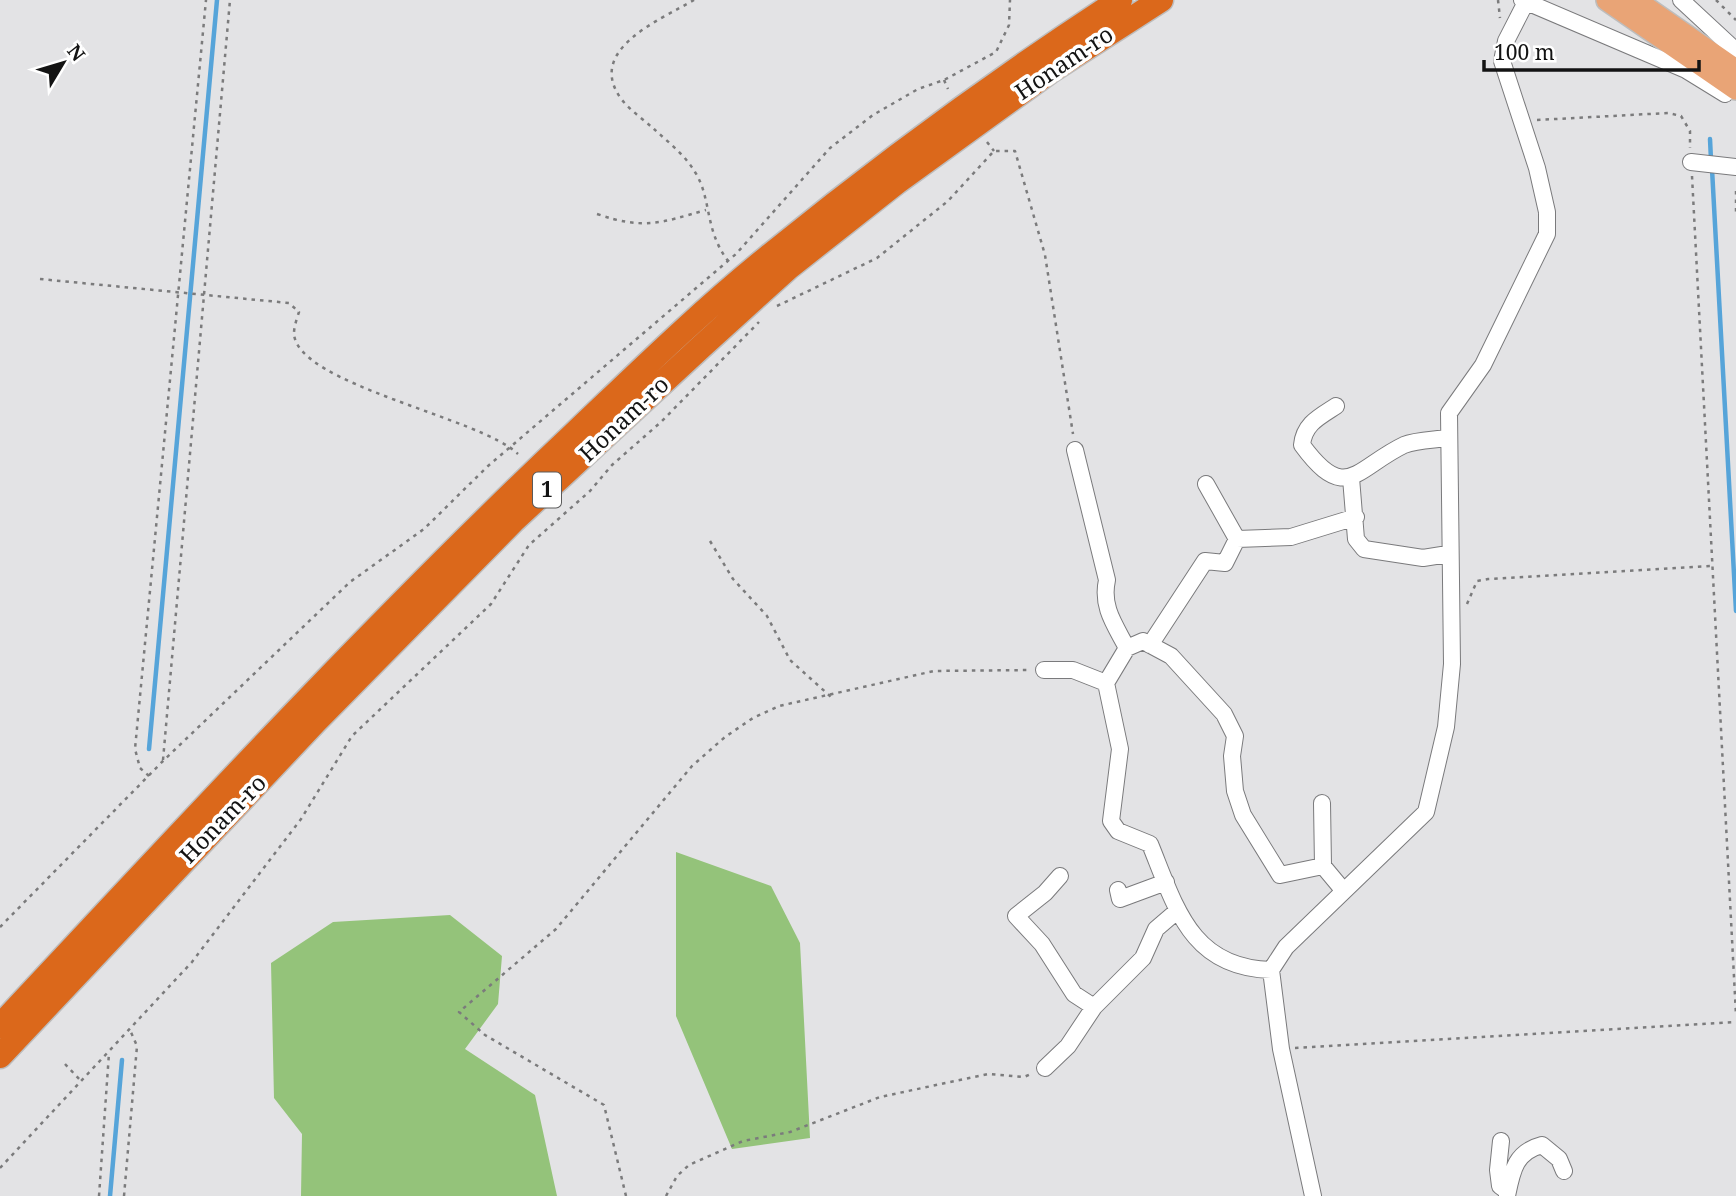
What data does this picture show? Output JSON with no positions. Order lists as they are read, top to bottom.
{
  "streets": {
    "highway": ["Honam-ro", "1"]
  },
  "scale_bar": "100 m",
  "north": "top right"
}
